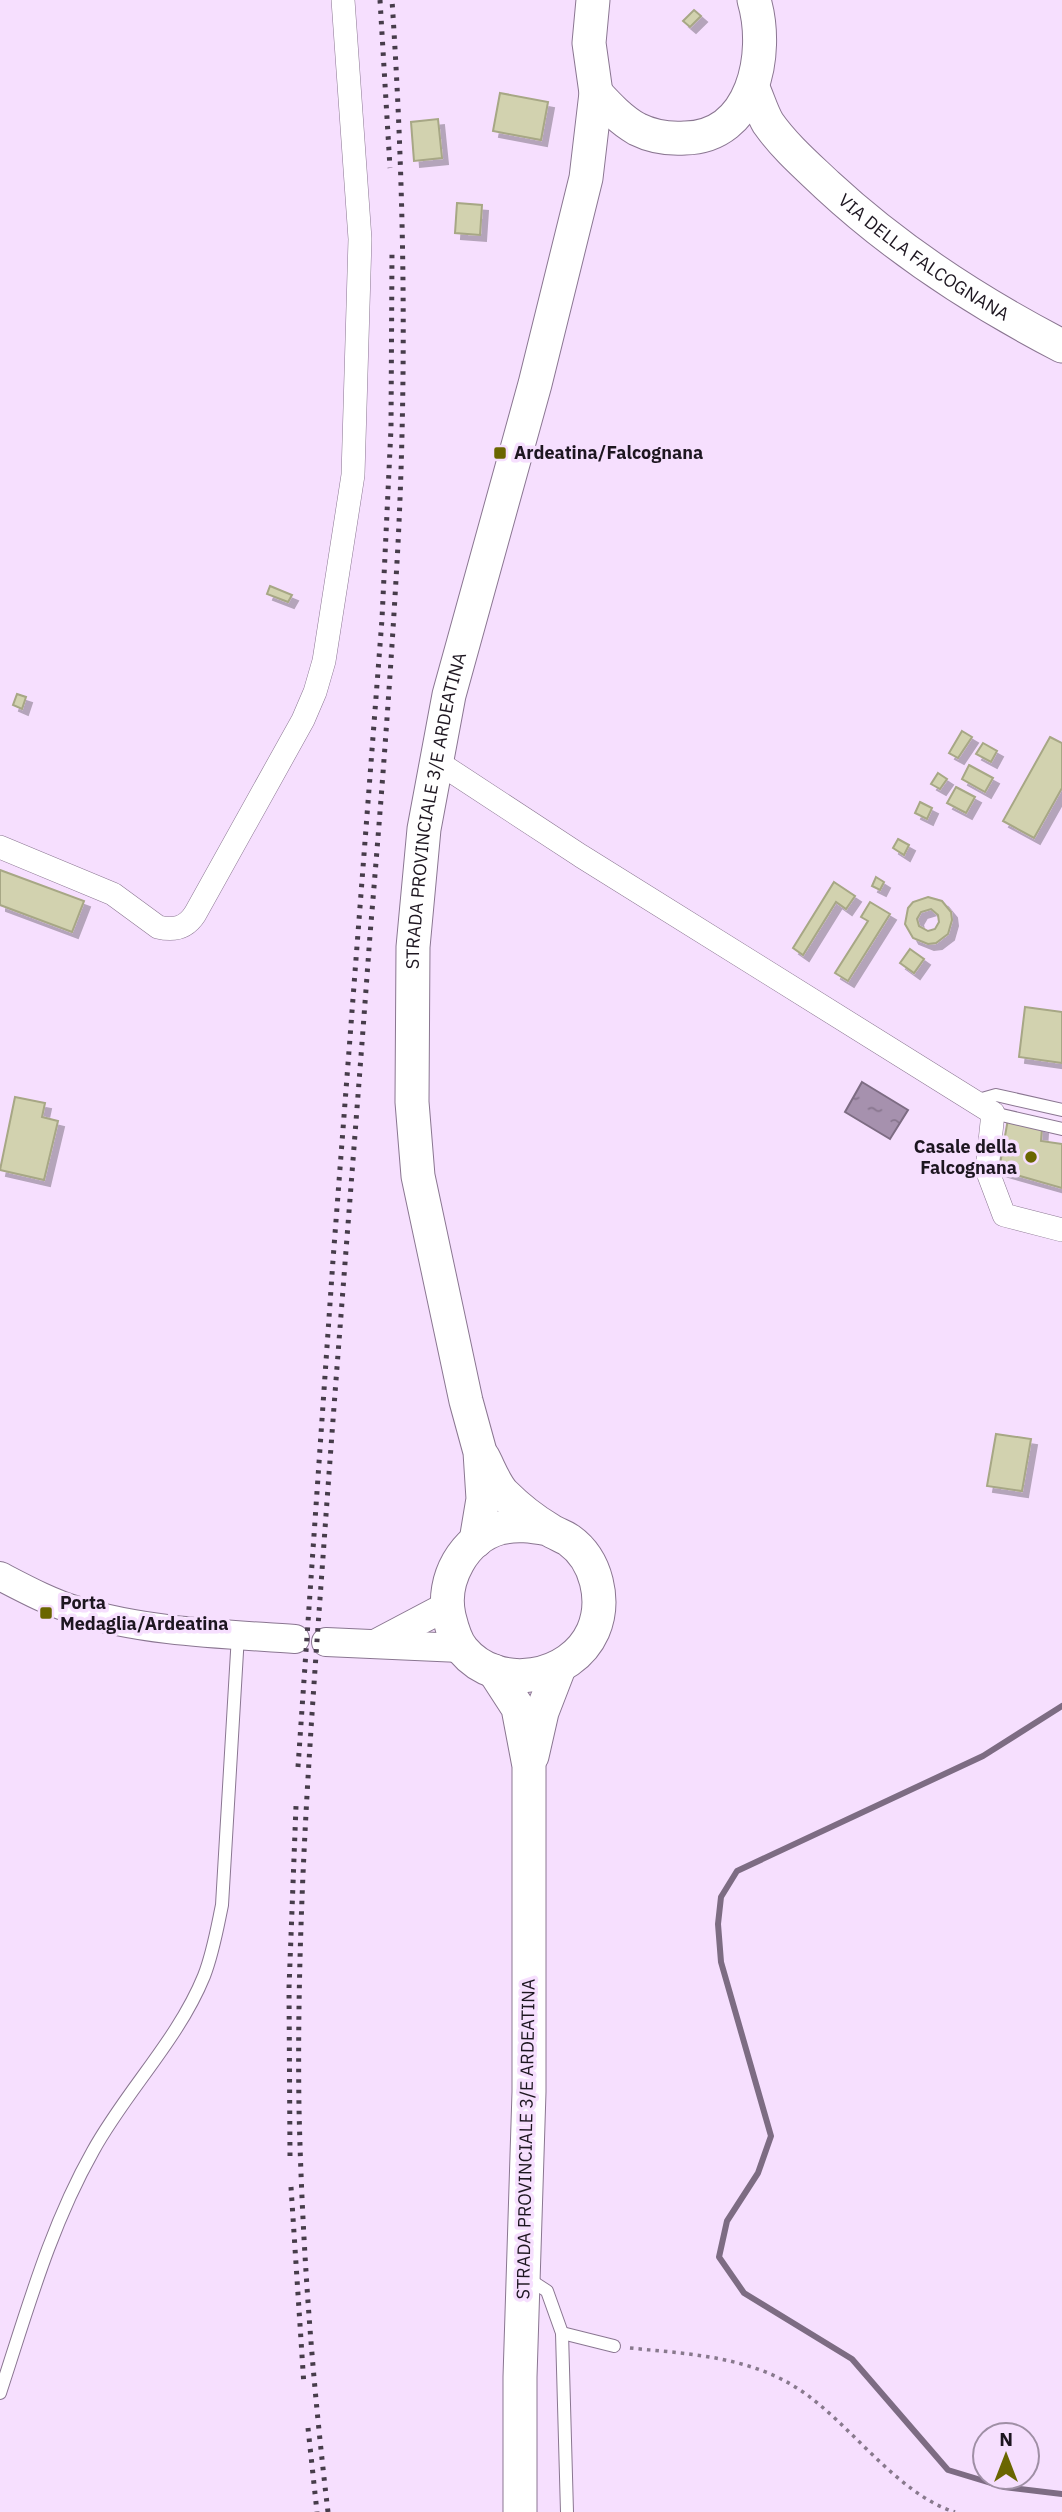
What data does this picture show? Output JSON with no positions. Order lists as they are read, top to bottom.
{
  "streets": {
    "main road": ["VIA DELLA FALCOGNANA", "STRADA PROVINCIALE 3/E ARDEATINA"]
  },
  "places": {
    "transit": ["Ardeatina/Falcognana", "Porta Medaglia/Ardeatina"],
    "other": ["Casale della Falcognana"]
  },
  "north": "top"
}
